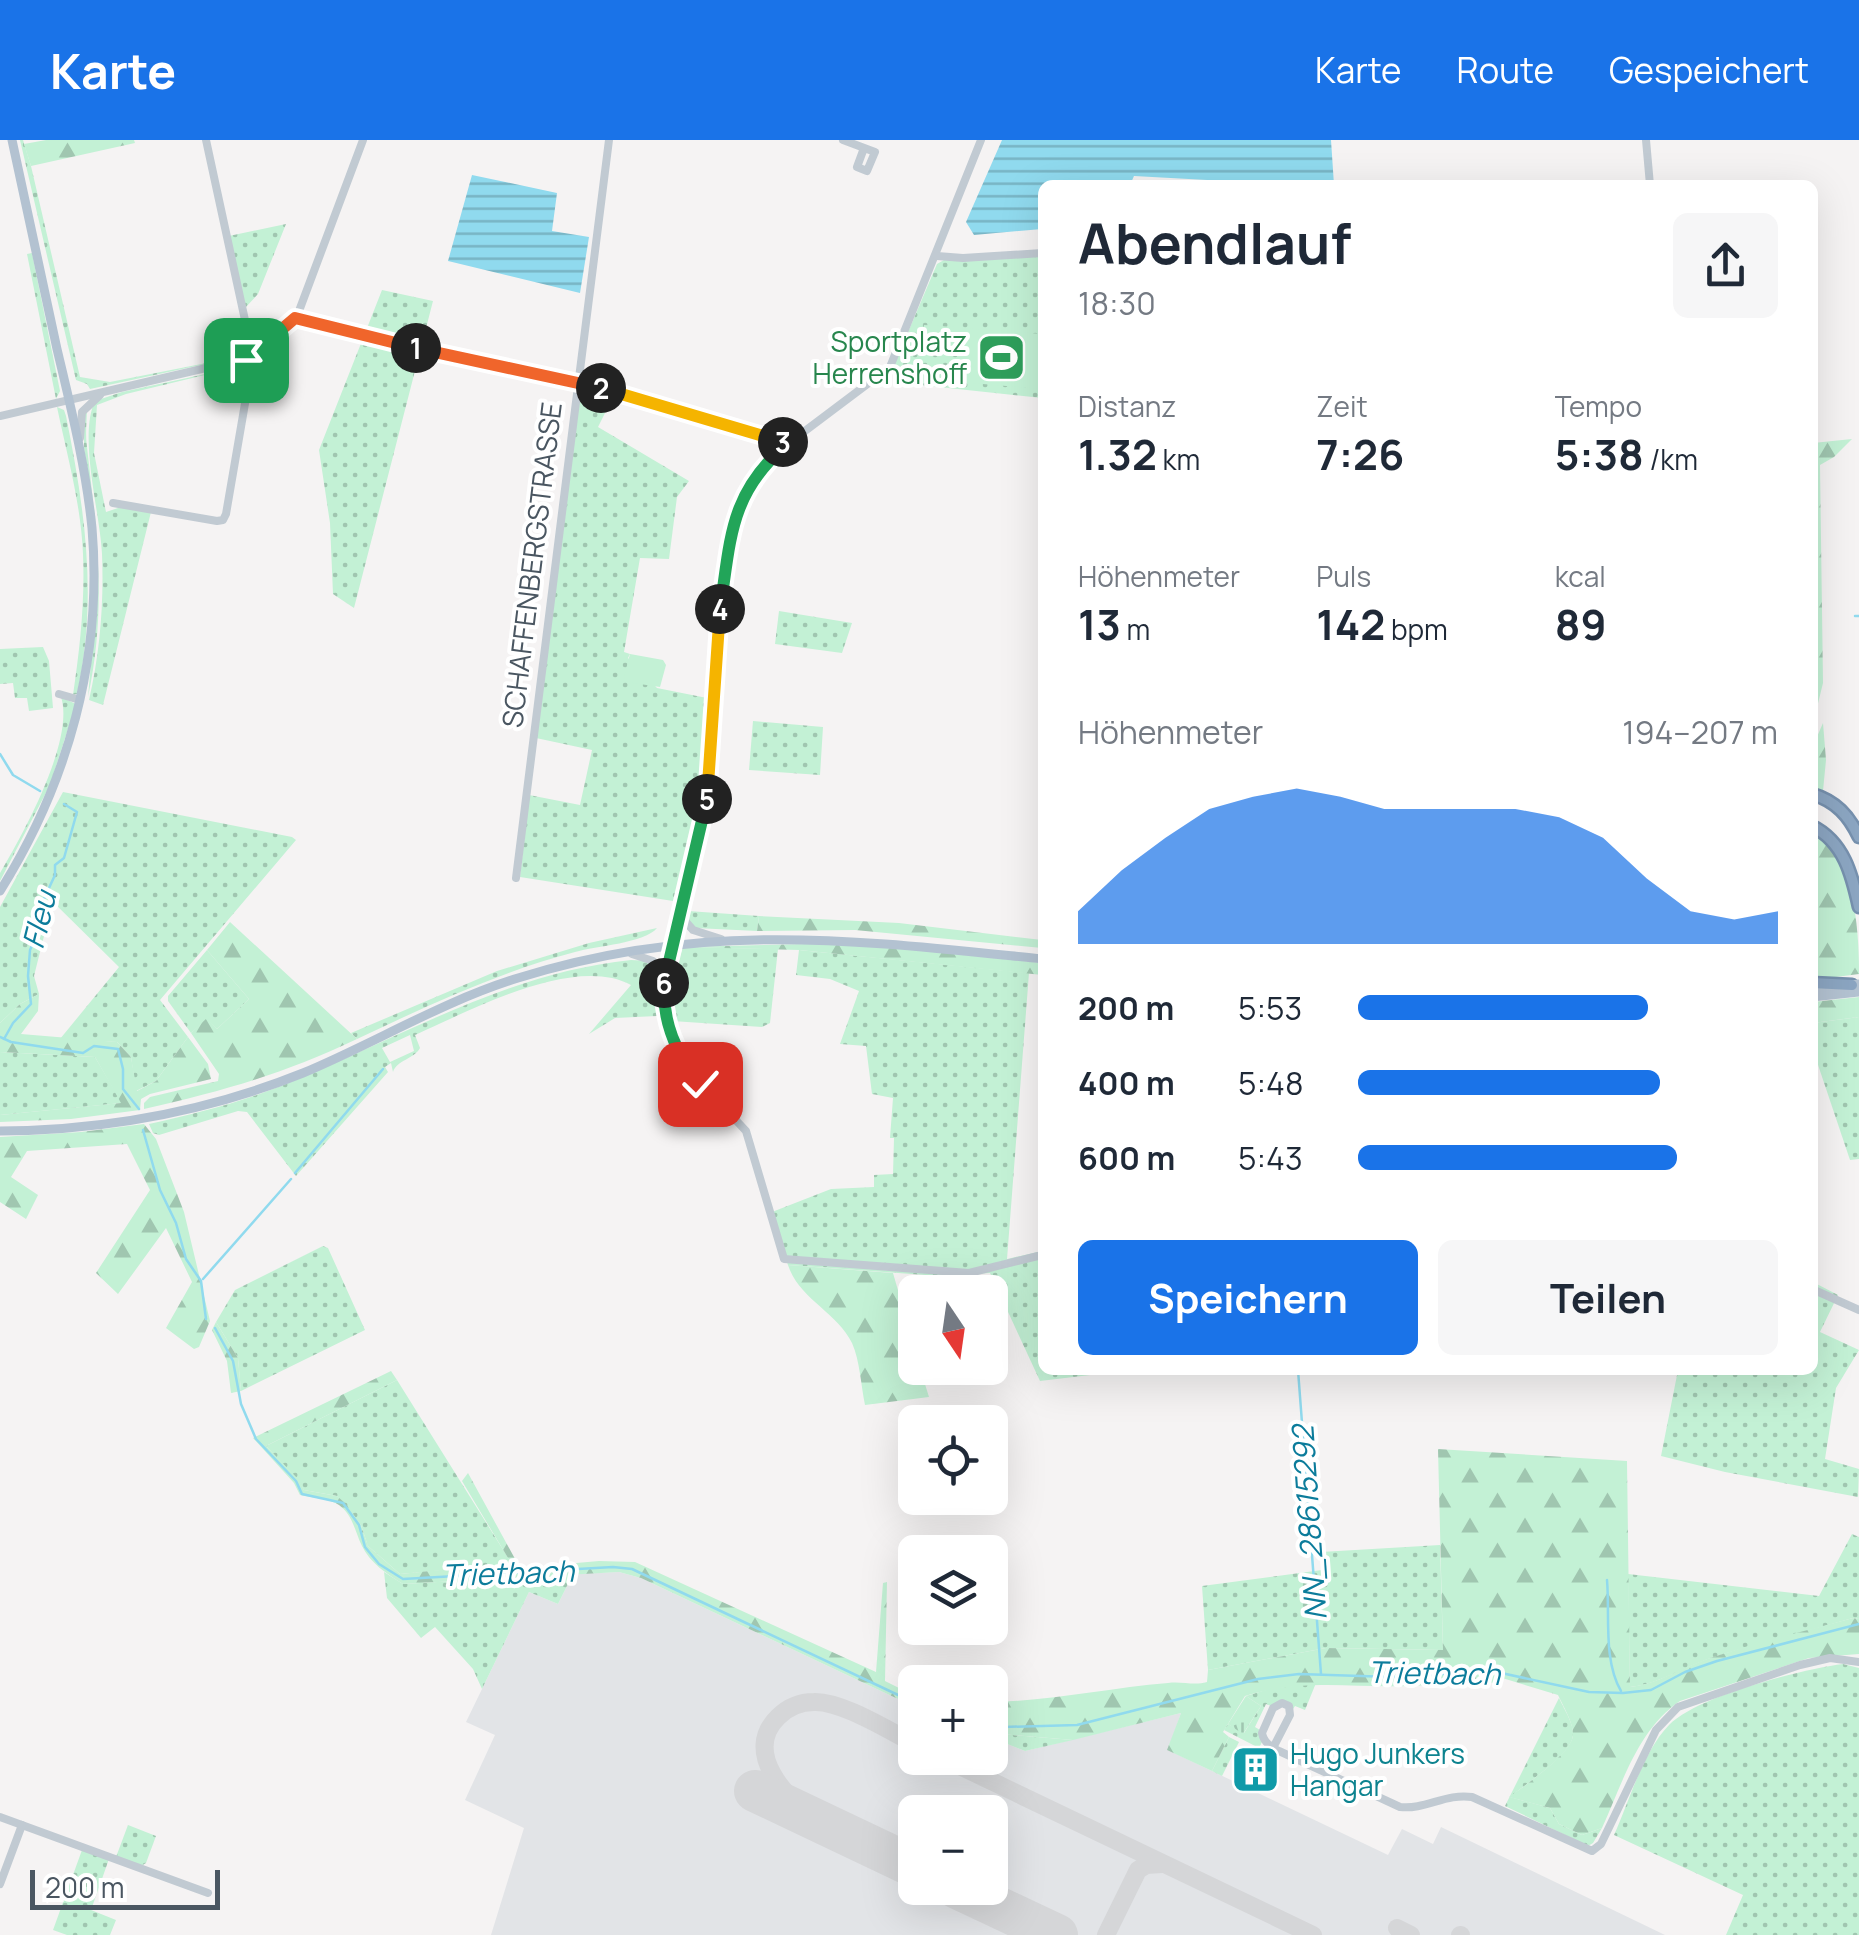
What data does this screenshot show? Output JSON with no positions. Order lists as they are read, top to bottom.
{
  "streets": {
    "street": ["SCHAFFENBERGSTRASSE"]
  },
  "water": ["Fleu", "NN_28615292", "Trietbach"],
  "places": {
    "sports": ["Sportplatz Herrenshoff"],
    "building": ["Hugo Junkers Hangar"]
  },
  "scale_bar": "200 m",
  "north": "bottom",
  "page": {
    "header": "Karte",
    "nav": ["Karte", "Route", "Gespeichert"],
    "heading": ["Abendlauf", "18:30"],
    "pins": [
      "1",
      "2",
      "3",
      "4",
      "5",
      "6"
    ],
    "stats": [
      ["Distanz", "1.32 km"],
      ["Zeit", "7:26"],
      ["Tempo", "5:38 /km"],
      ["Höhenmeter", "13 m"],
      ["Puls", "142 bpm"],
      ["kcal", "89"]
    ],
    "chart": ["Höhenmeter", "194–207 m"],
    "list": [
      {
        "name": "200 m",
        "note": "5:53"
      },
      {
        "name": "400 m",
        "note": "5:48"
      },
      {
        "name": "600 m",
        "note": "5:43"
      }
    ],
    "buttons": ["Speichern", "Teilen"],
    "map_buttons": ["+", "−"],
    "scale": "200 m"
  }
}
